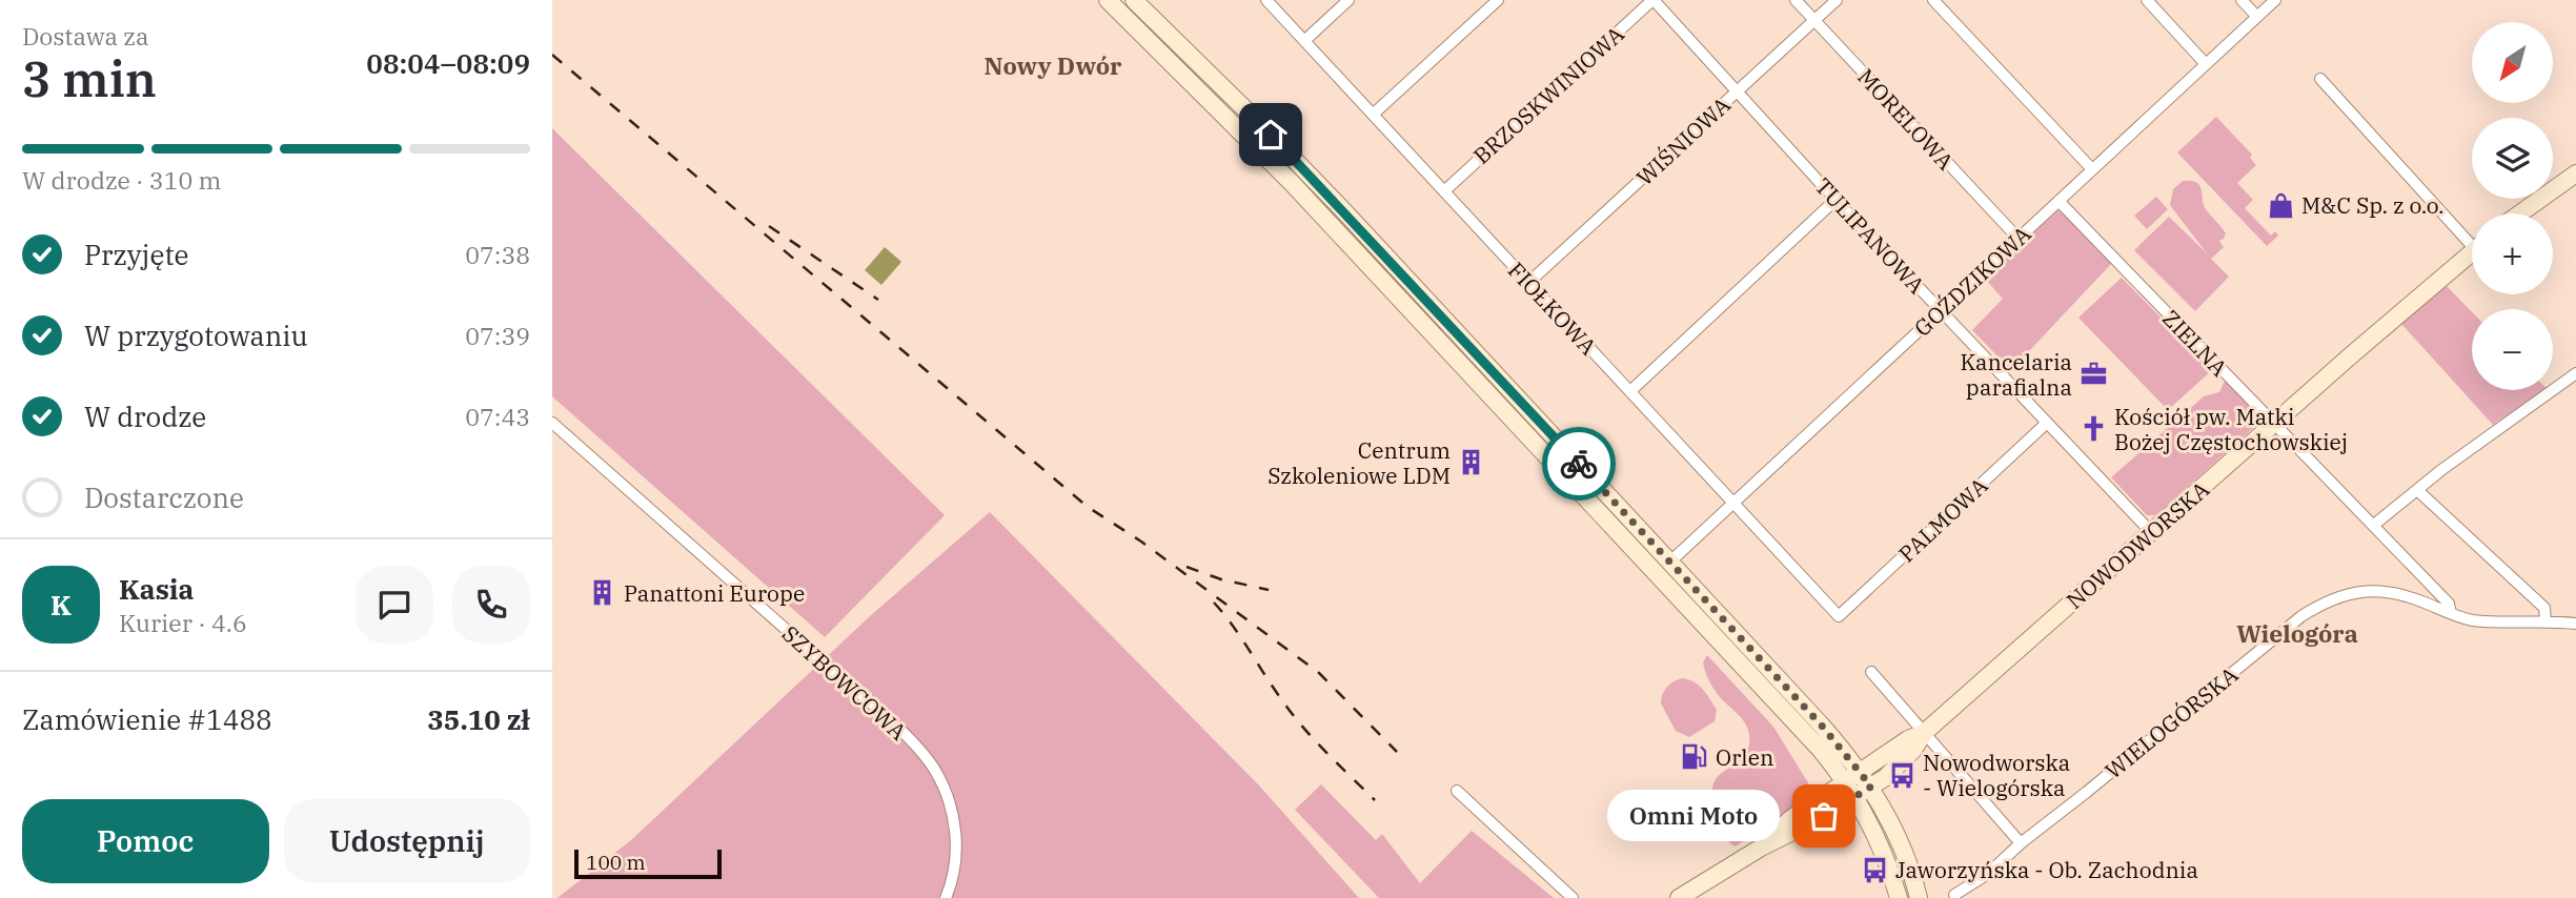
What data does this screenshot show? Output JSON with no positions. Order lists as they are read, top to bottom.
{
  "streets": {
    "main road": ["NOWODWORSKA"],
    "street": [
      "BRZOSKWINIOWA",
      "MORELOWA",
      "WIŚNIOWA",
      "TULIPANOWA",
      "GOŹDZIKOWA",
      "FIOŁKOWA",
      "ZIELNA",
      "PALMOWA",
      "SZYBOWCOWA",
      "WIELOGÓRSKA"
    ]
  },
  "crossings": [
    ["BRZOSKWINIOWA", "TULIPANOWA"],
    ["BRZOSKWINIOWA", "FIOŁKOWA"],
    ["MORELOWA", "WIŚNIOWA"],
    ["MORELOWA", "GOŹDZIKOWA"],
    ["WIŚNIOWA", "TULIPANOWA"],
    ["WIŚNIOWA", "FIOŁKOWA"],
    ["TULIPANOWA", "GOŹDZIKOWA"],
    ["TULIPANOWA", "PALMOWA"],
    ["TULIPANOWA", "NOWODWORSKA"],
    ["GOŹDZIKOWA", "FIOŁKOWA"],
    ["GOŹDZIKOWA", "ZIELNA"],
    ["FIOŁKOWA", "PALMOWA"],
    ["ZIELNA", "NOWODWORSKA"],
    ["ZIELNA", "WIELOGÓRSKA"]
  ],
  "districts": ["Nowy Dwór", "Wielogóra"],
  "places": {
    "shop": ["M&C Sp. z o.o."],
    "office": ["Kancelaria parafialna"],
    "church": ["Kościół pw. Matki Bożej Częstochowskiej"],
    "building": ["Centrum Szkoleniowe LDM", "Panattoni Europe"],
    "fuel station": ["Orlen"],
    "bus stop": ["Nowodworska - Wielogórska", "Jaworzyńska - Ob. Zachodnia"],
    "other": ["Omni Moto"]
  },
  "scale_bar": "100 m",
  "north": "bottom left",
  "page": {
    "heading": ["3 min", "Dostawa za", "08:04–08:09"],
    "panel": [
      "Kasia",
      "Kurier · 4.6",
      "Zamówienie #1488",
      "35.10 zł"
    ],
    "map_buttons": ["+", "−"],
    "bar": "W drodze · 310 m",
    "list": [
      ["Przyjęte", "07:38"],
      ["W przygotowaniu", "07:39"],
      ["W drodze", "07:43"],
      "Dostarczone"
    ],
    "round": "K",
    "buttons": ["Pomoc", "Udostępnij"],
    "bubble": "Omni Moto",
    "scale": "100 m"
  }
}
